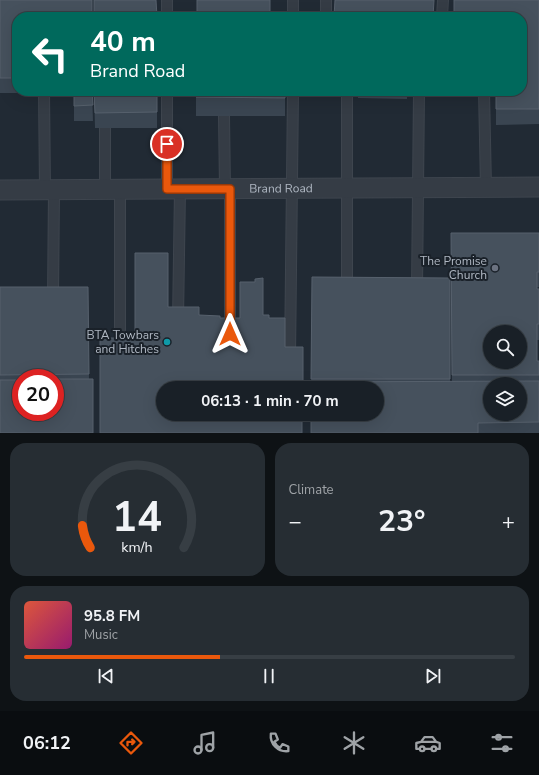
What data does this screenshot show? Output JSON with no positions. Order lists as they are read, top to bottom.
{
  "streets": {
    "street": ["Brand Road"]
  },
  "places": ["The Promise Church", "BTA Towbars and Hitches"],
  "page": {
    "turn": ["40 m", "Brand Road"],
    "limit": "20",
    "trip": "06:13 · 1 min · 70 m",
    "tile": "Climate",
    "heat": ["−", "23°", "+"],
    "song": ["95.8 FM", "Music"],
    "tabs": "06:12",
    "gauge": ["14", "km/h"]
  }
}
